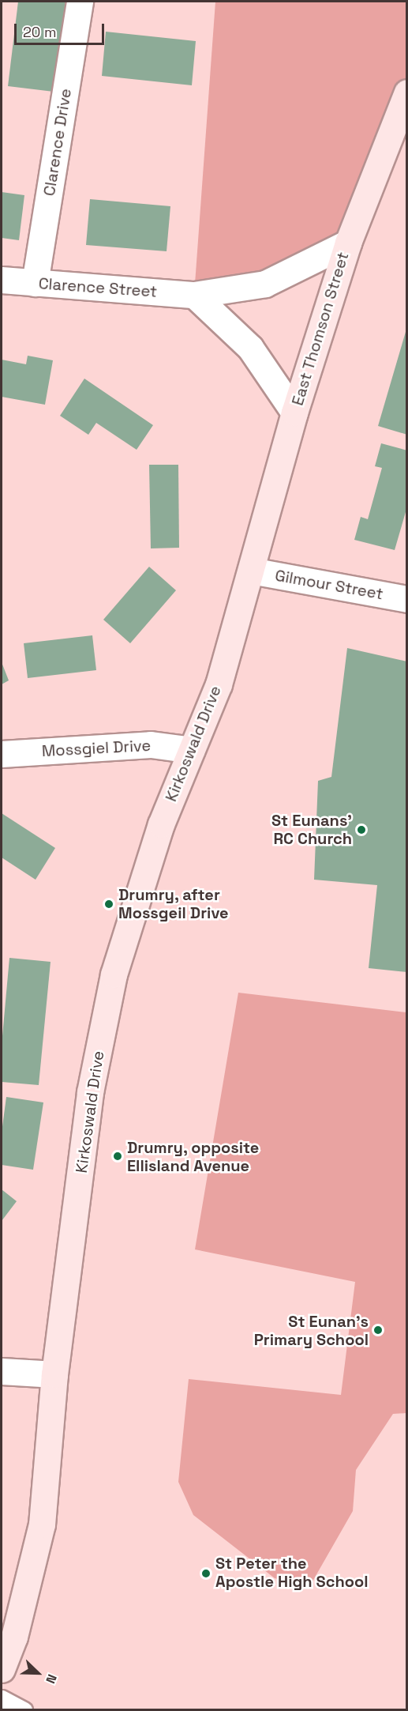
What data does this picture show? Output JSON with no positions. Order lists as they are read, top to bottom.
{
  "streets": {
    "street": [
      "Clarence Drive",
      "Clarence Street",
      "East Thomson Street",
      "Gilmour Street",
      "Kirkoswald Drive",
      "Mossgiel Drive"
    ]
  },
  "crossings": [
    ["Clarence Drive", "Clarence Street"],
    ["Clarence Street", "East Thomson Street"],
    ["East Thomson Street", "Gilmour Street"],
    ["East Thomson Street", "Kirkoswald Drive"],
    ["Gilmour Street", "Kirkoswald Drive"],
    ["Kirkoswald Drive", "Mossgiel Drive"]
  ],
  "places": [
    "St Eunans' RC Church",
    "Drumry, after Mossgeil Drive",
    "Drumry, opposite Ellisland Avenue",
    "St Eunan's Primary School",
    "St Peter the Apostle High School"
  ],
  "scale_bar": "20 m",
  "north": "bottom right"
}
